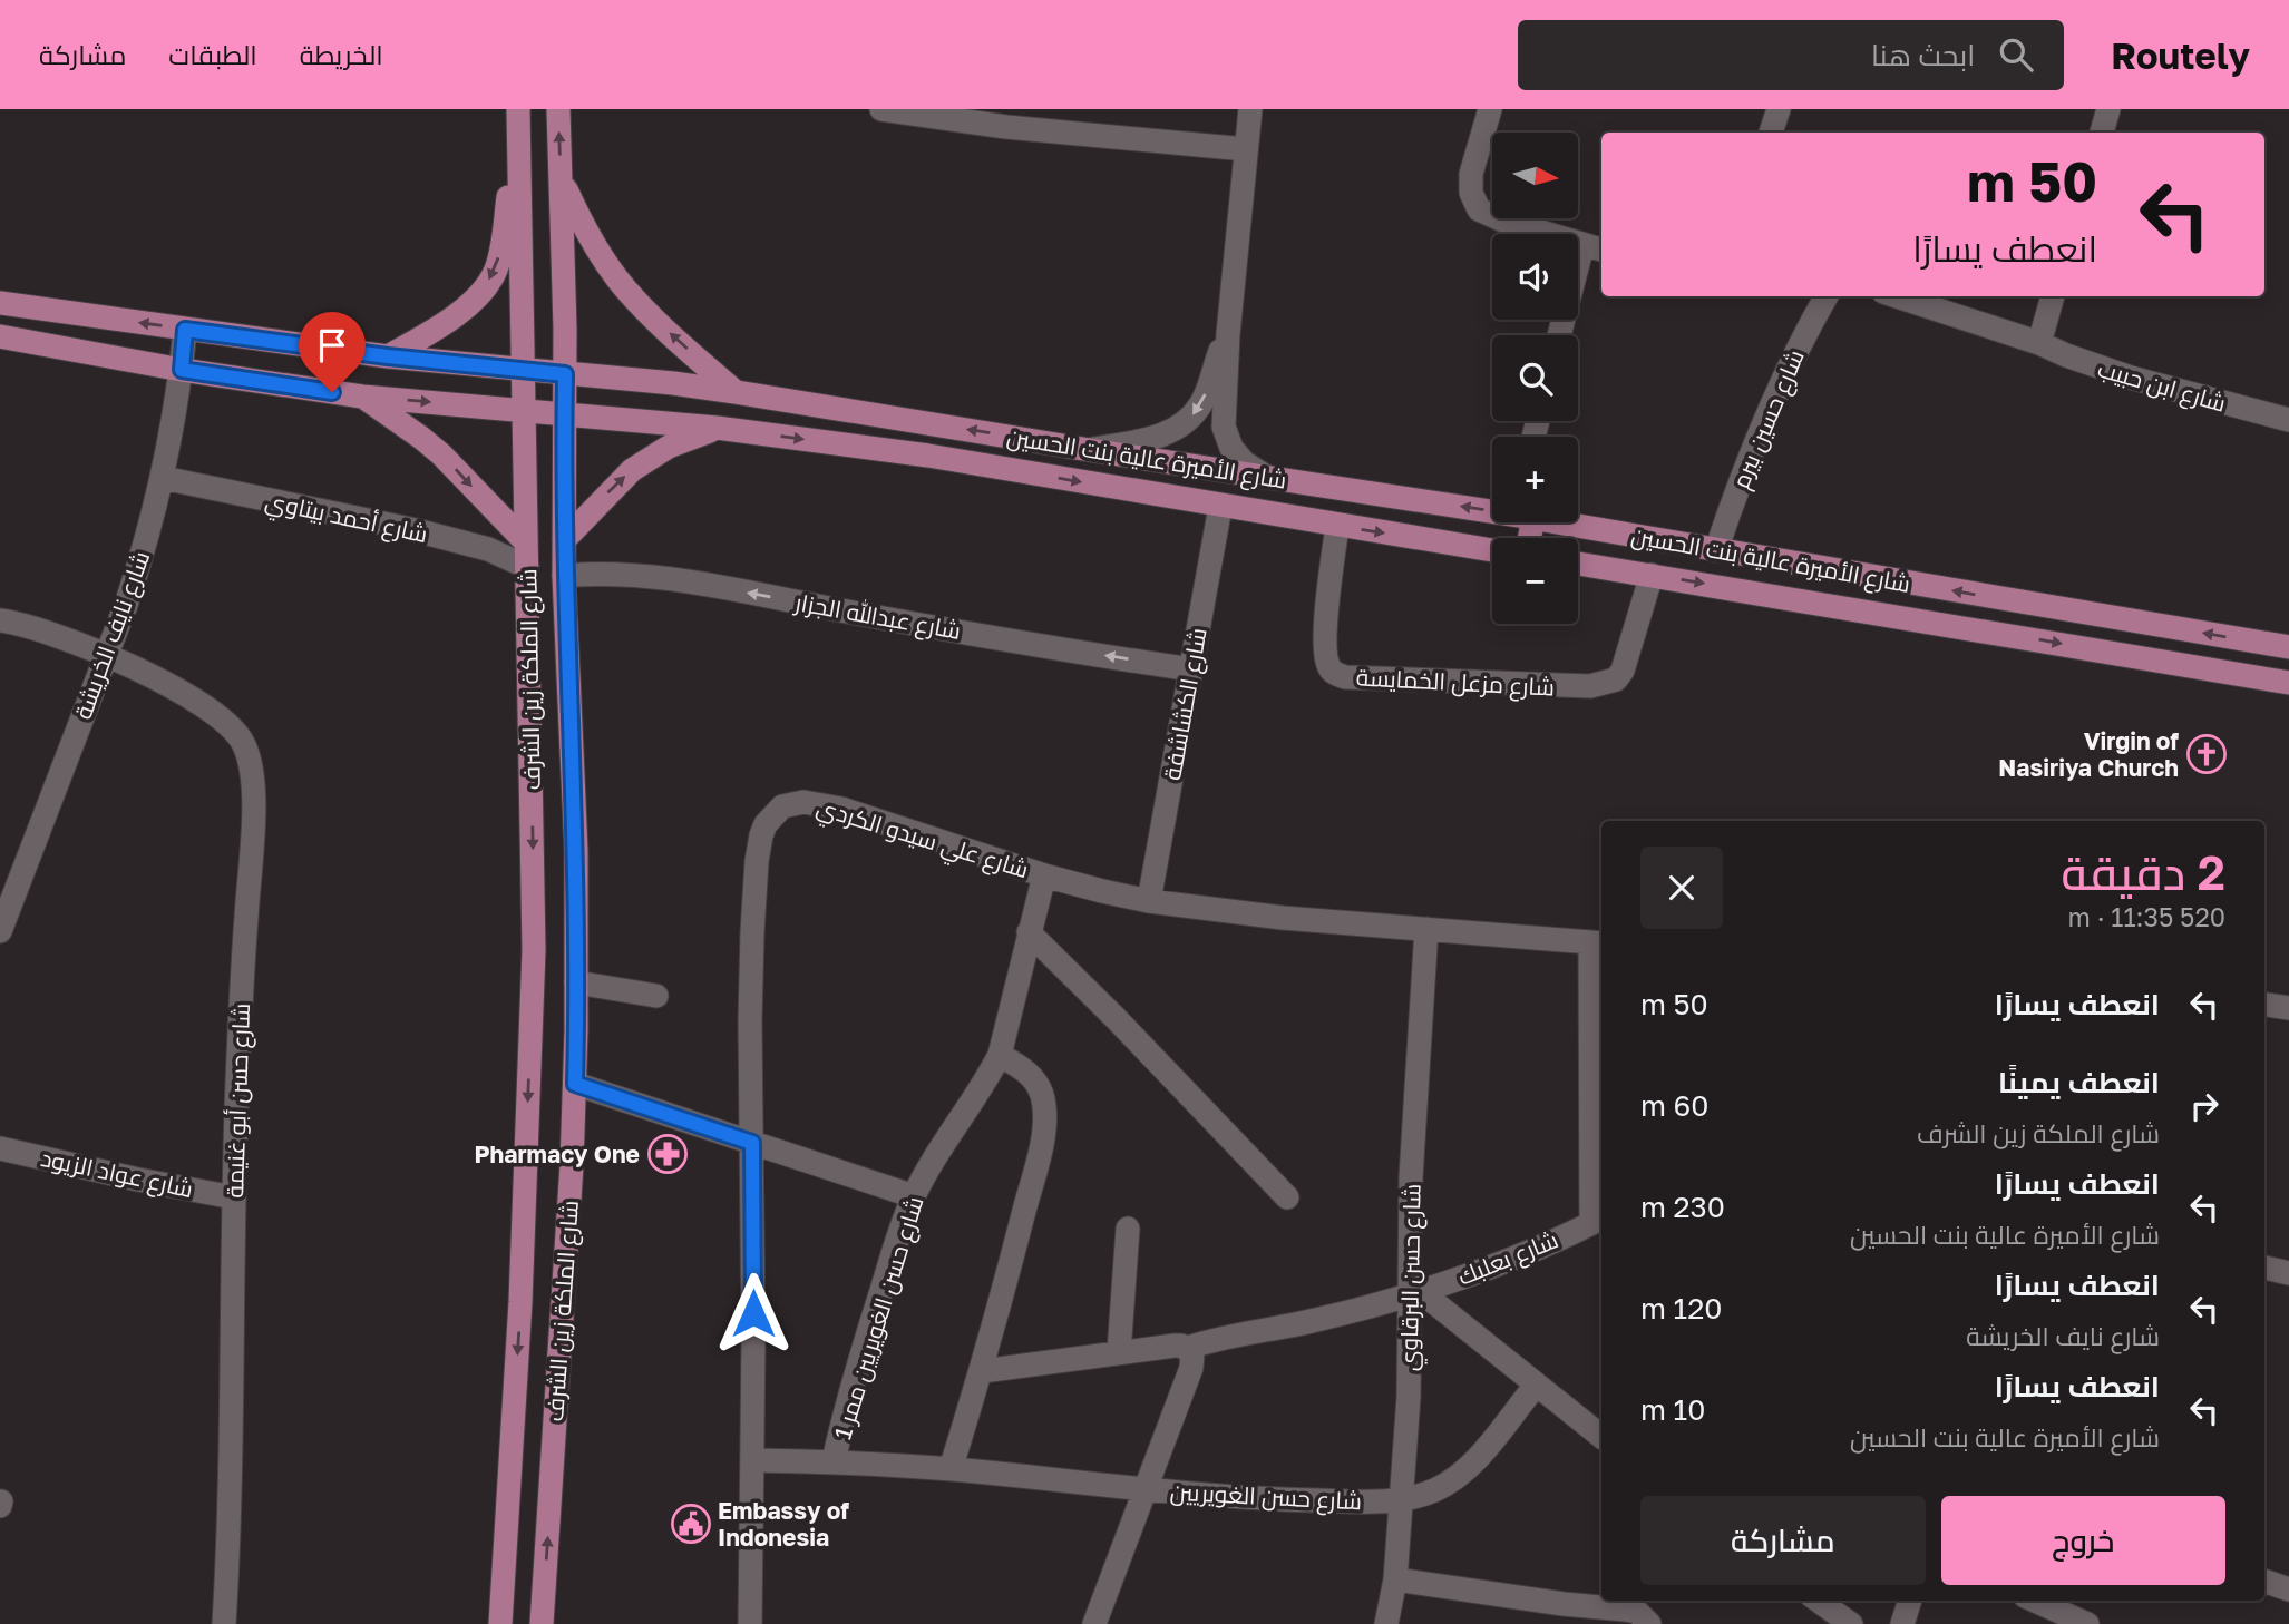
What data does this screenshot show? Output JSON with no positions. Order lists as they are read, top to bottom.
{
  "streets": {
    "main road": ["شارع الأميرة عالية بنت الحسين", "شارع الملكة زين الشرف"],
    "street": [
      "شارع ابن حبيب",
      "شارع حسين بيرم",
      "شارع أحمد بيتاوي",
      "شارع عبدالله الجزار",
      "شارع نايف الخريشة",
      "شارع مزعل الخمايسة",
      "شارع الكشاشفة",
      "شارع علي سيدو الكردي",
      "شارع حسن أبو غنيمة",
      "شارع عواد الزيود",
      "شارع بعلبك",
      "شارع حسن البرقاوي",
      "شارع حسن الغويريين ممر 1",
      "شارع حسن الغويريين"
    ]
  },
  "crossings": [
    ["شارع حسين بيرم", "شارع الأميرة عالية بنت الحسين"],
    ["شارع الأميرة عالية بنت الحسين", "شارع نايف الخريشة"],
    ["شارع الأميرة عالية بنت الحسين", "شارع الملكة زين الشرف"],
    ["شارع الأميرة عالية بنت الحسين", "شارع مزعل الخمايسة"],
    ["شارع الأميرة عالية بنت الحسين", "شارع الكشاشفة"],
    ["شارع أحمد بيتاوي", "شارع نايف الخريشة"],
    ["شارع أحمد بيتاوي", "شارع الملكة زين الشرف"],
    ["شارع عبدالله الجزار", "شارع الملكة زين الشرف"],
    ["شارع عبدالله الجزار", "شارع الكشاشفة"],
    ["شارع نايف الخريشة", "شارع حسن أبو غنيمة"],
    ["شارع الكشاشفة", "شارع علي سيدو الكردي"],
    ["شارع علي سيدو الكردي", "شارع حسن البرقاوي"],
    ["شارع علي سيدو الكردي", "شارع حسن الغويريين ممر 1"],
    ["شارع علي سيدو الكردي", "شارع حسن الغويريين"],
    ["شارع حسن أبو غنيمة", "شارع عواد الزيود"],
    ["شارع بعلبك", "شارع حسن البرقاوي"],
    ["شارع حسن البرقاوي", "شارع حسن الغويريين"],
    ["شارع حسن الغويريين ممر 1", "شارع حسن الغويريين"]
  ],
  "one_way": ["شارع عبدالله الجزار"],
  "places": {
    "church": ["Virgin of Nasiriya Church"],
    "pharmacy": ["Pharmacy One"],
    "public building": ["Embassy of Indonesia"]
  },
  "north": "right",
  "page": {
    "header": "Routely",
    "search": "ابحث هنا",
    "nav": ["الخريطة", "الطبقات", "مشاركة"],
    "map_buttons": ["+", "−"],
    "turn": ["50 m", "انعطف يسارًا"],
    "heading": ["2 دقيقة", "520 m · 11:35"],
    "list": [
      {
        "name": "انعطف يسارًا",
        "value": "50 m"
      },
      {
        "name": "انعطف يمينًا",
        "note": "شارع الملكة زين الشرف",
        "value": "60 m"
      },
      {
        "name": "انعطف يسارًا",
        "note": "شارع الأميرة عالية بنت الحسين",
        "value": "230 m"
      },
      {
        "name": "انعطف يسارًا",
        "note": "شارع نايف الخريشة",
        "value": "120 m"
      },
      {
        "name": "انعطف يسارًا",
        "note": "شارع الأميرة عالية بنت الحسين",
        "value": "10 m"
      }
    ],
    "buttons": ["خروج", "مشاركة"]
  }
}
